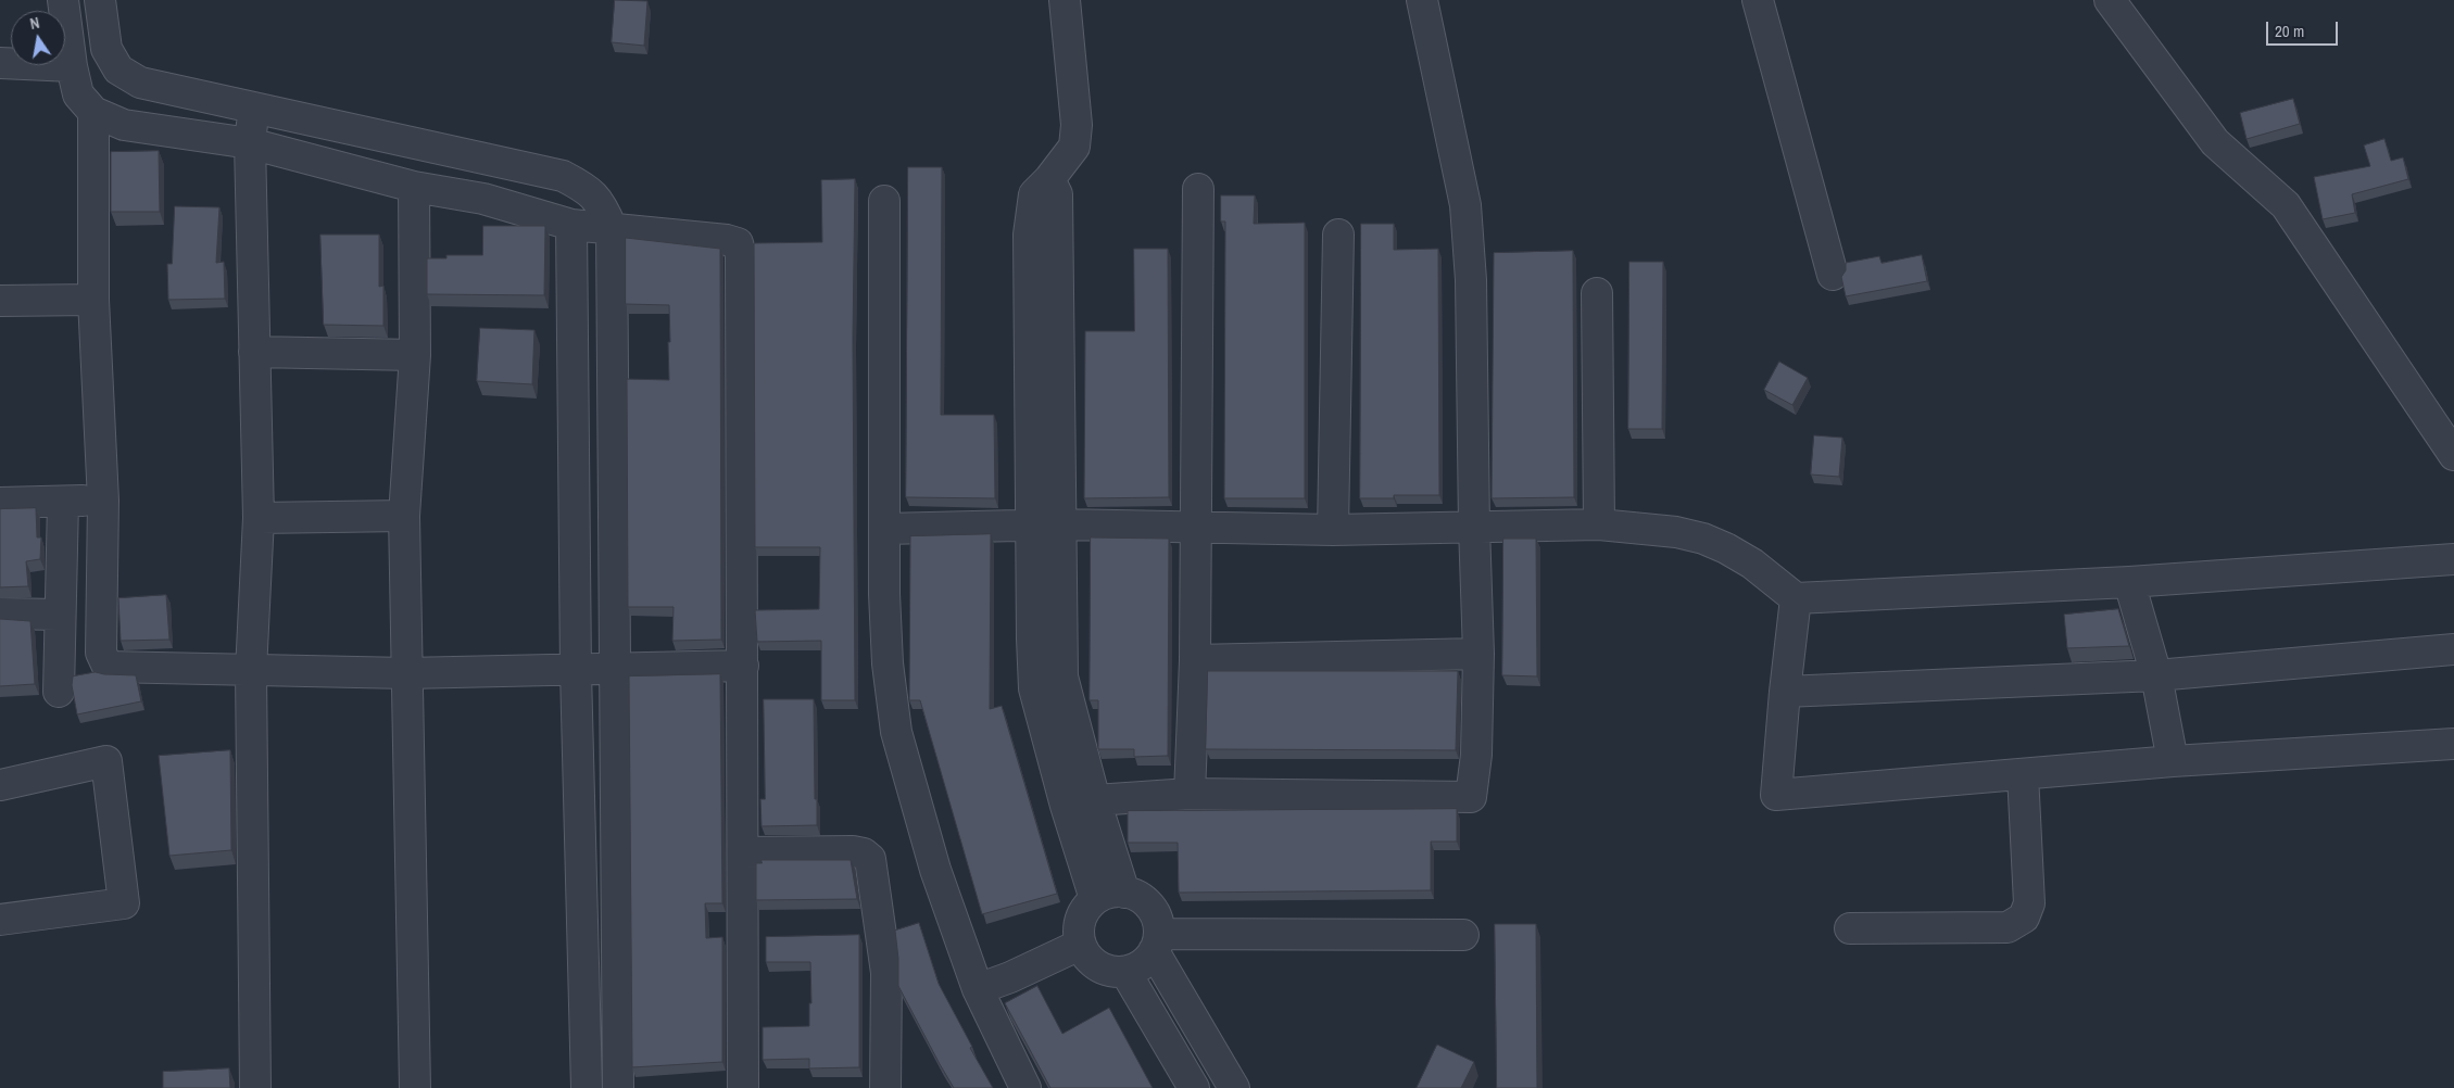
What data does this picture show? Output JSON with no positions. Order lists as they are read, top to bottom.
{
  "scale_bar": "20 m",
  "north": "top"
}
